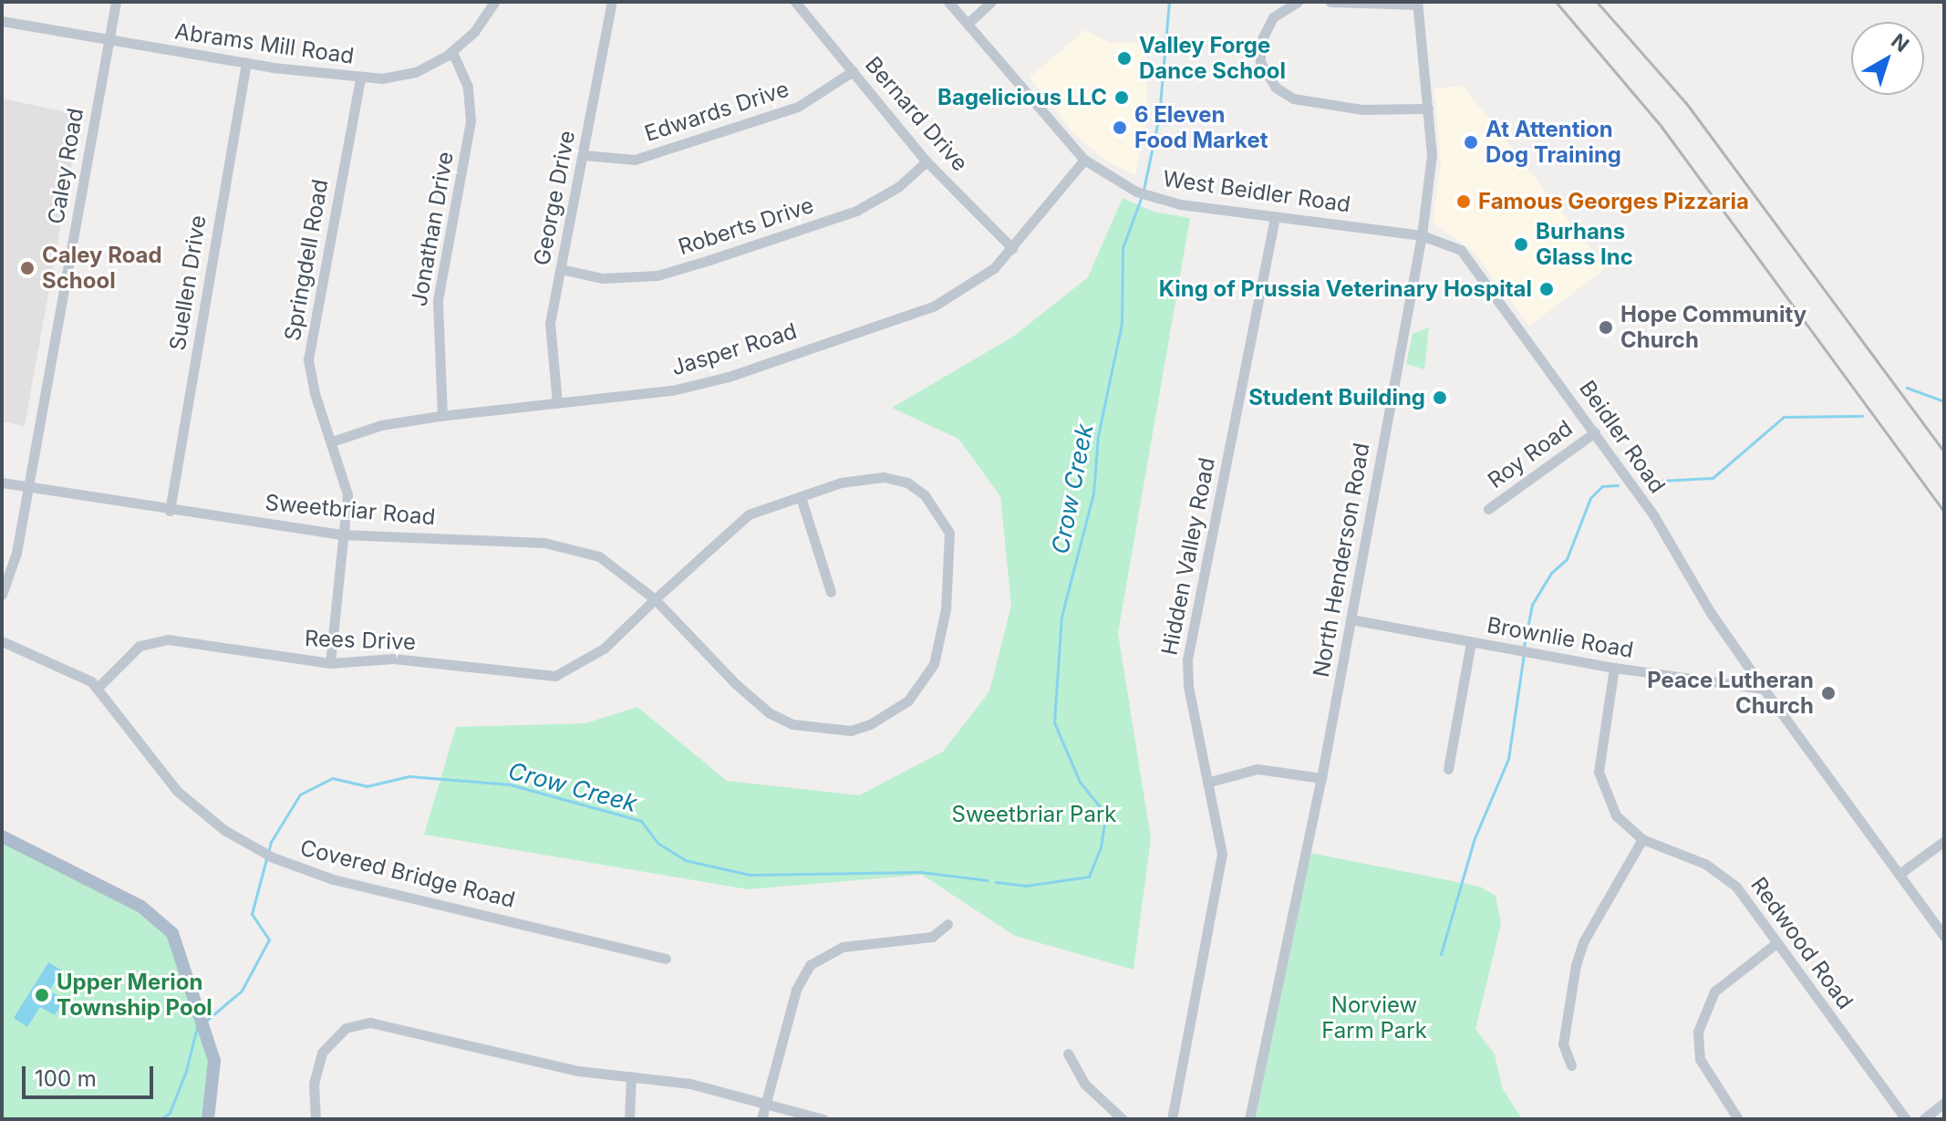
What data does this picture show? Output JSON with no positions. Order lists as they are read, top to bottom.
{
  "streets": {
    "street": [
      "Abrams Mill Road",
      "Edwards Drive",
      "Bernard Drive",
      "Caley Road",
      "West Beidler Road",
      "George Drive",
      "Roberts Drive",
      "Jonathan Drive",
      "Springdell Road",
      "Suellen Drive",
      "Jasper Road",
      "Beidler Road",
      "Roy Road",
      "Sweetbriar Road",
      "Hidden Valley Road",
      "North Henderson Road",
      "Brownlie Road",
      "Rees Drive",
      "Covered Bridge Road",
      "Redwood Road"
    ]
  },
  "crossings": [
    ["Abrams Mill Road", "Caley Road"],
    ["Abrams Mill Road", "Jonathan Drive"],
    ["Abrams Mill Road", "Springdell Road"],
    ["Abrams Mill Road", "Suellen Drive"],
    ["Edwards Drive", "Bernard Drive"],
    ["Edwards Drive", "George Drive"],
    ["Bernard Drive", "Roberts Drive"],
    ["Bernard Drive", "Jasper Road"],
    ["Caley Road", "Sweetbriar Road"],
    ["West Beidler Road", "Jasper Road"],
    ["West Beidler Road", "Beidler Road"],
    ["West Beidler Road", "Hidden Valley Road"],
    ["West Beidler Road", "North Henderson Road"],
    ["George Drive", "Roberts Drive"],
    ["George Drive", "Jasper Road"],
    ["Jonathan Drive", "Jasper Road"],
    ["Springdell Road", "Jasper Road"],
    ["Springdell Road", "Sweetbriar Road"],
    ["Springdell Road", "Rees Drive"],
    ["Suellen Drive", "Sweetbriar Road"],
    ["Beidler Road", "Roy Road"],
    ["Beidler Road", "North Henderson Road"],
    ["Beidler Road", "Brownlie Road"],
    ["Sweetbriar Road", "Rees Drive"],
    ["North Henderson Road", "Brownlie Road"],
    ["Brownlie Road", "Redwood Road"],
    ["Rees Drive", "Covered Bridge Road"]
  ],
  "water": ["Crow Creek"],
  "parks": ["Sweetbriar Park", "Norview Farm Park"],
  "places": [
    "Valley Forge Dance School",
    "Bagelicious LLC",
    "6 Eleven Food Market",
    "At Attention Dog Training",
    "Famous Georges Pizzaria",
    "Burhans Glass Inc",
    "Caley Road School",
    "King of Prussia Veterinary Hospital",
    "Hope Community Church",
    "Student Building",
    "Peace Lutheran Church",
    "Upper Merion Township Pool"
  ],
  "scale_bar": "100 m",
  "north": "top right"
}
